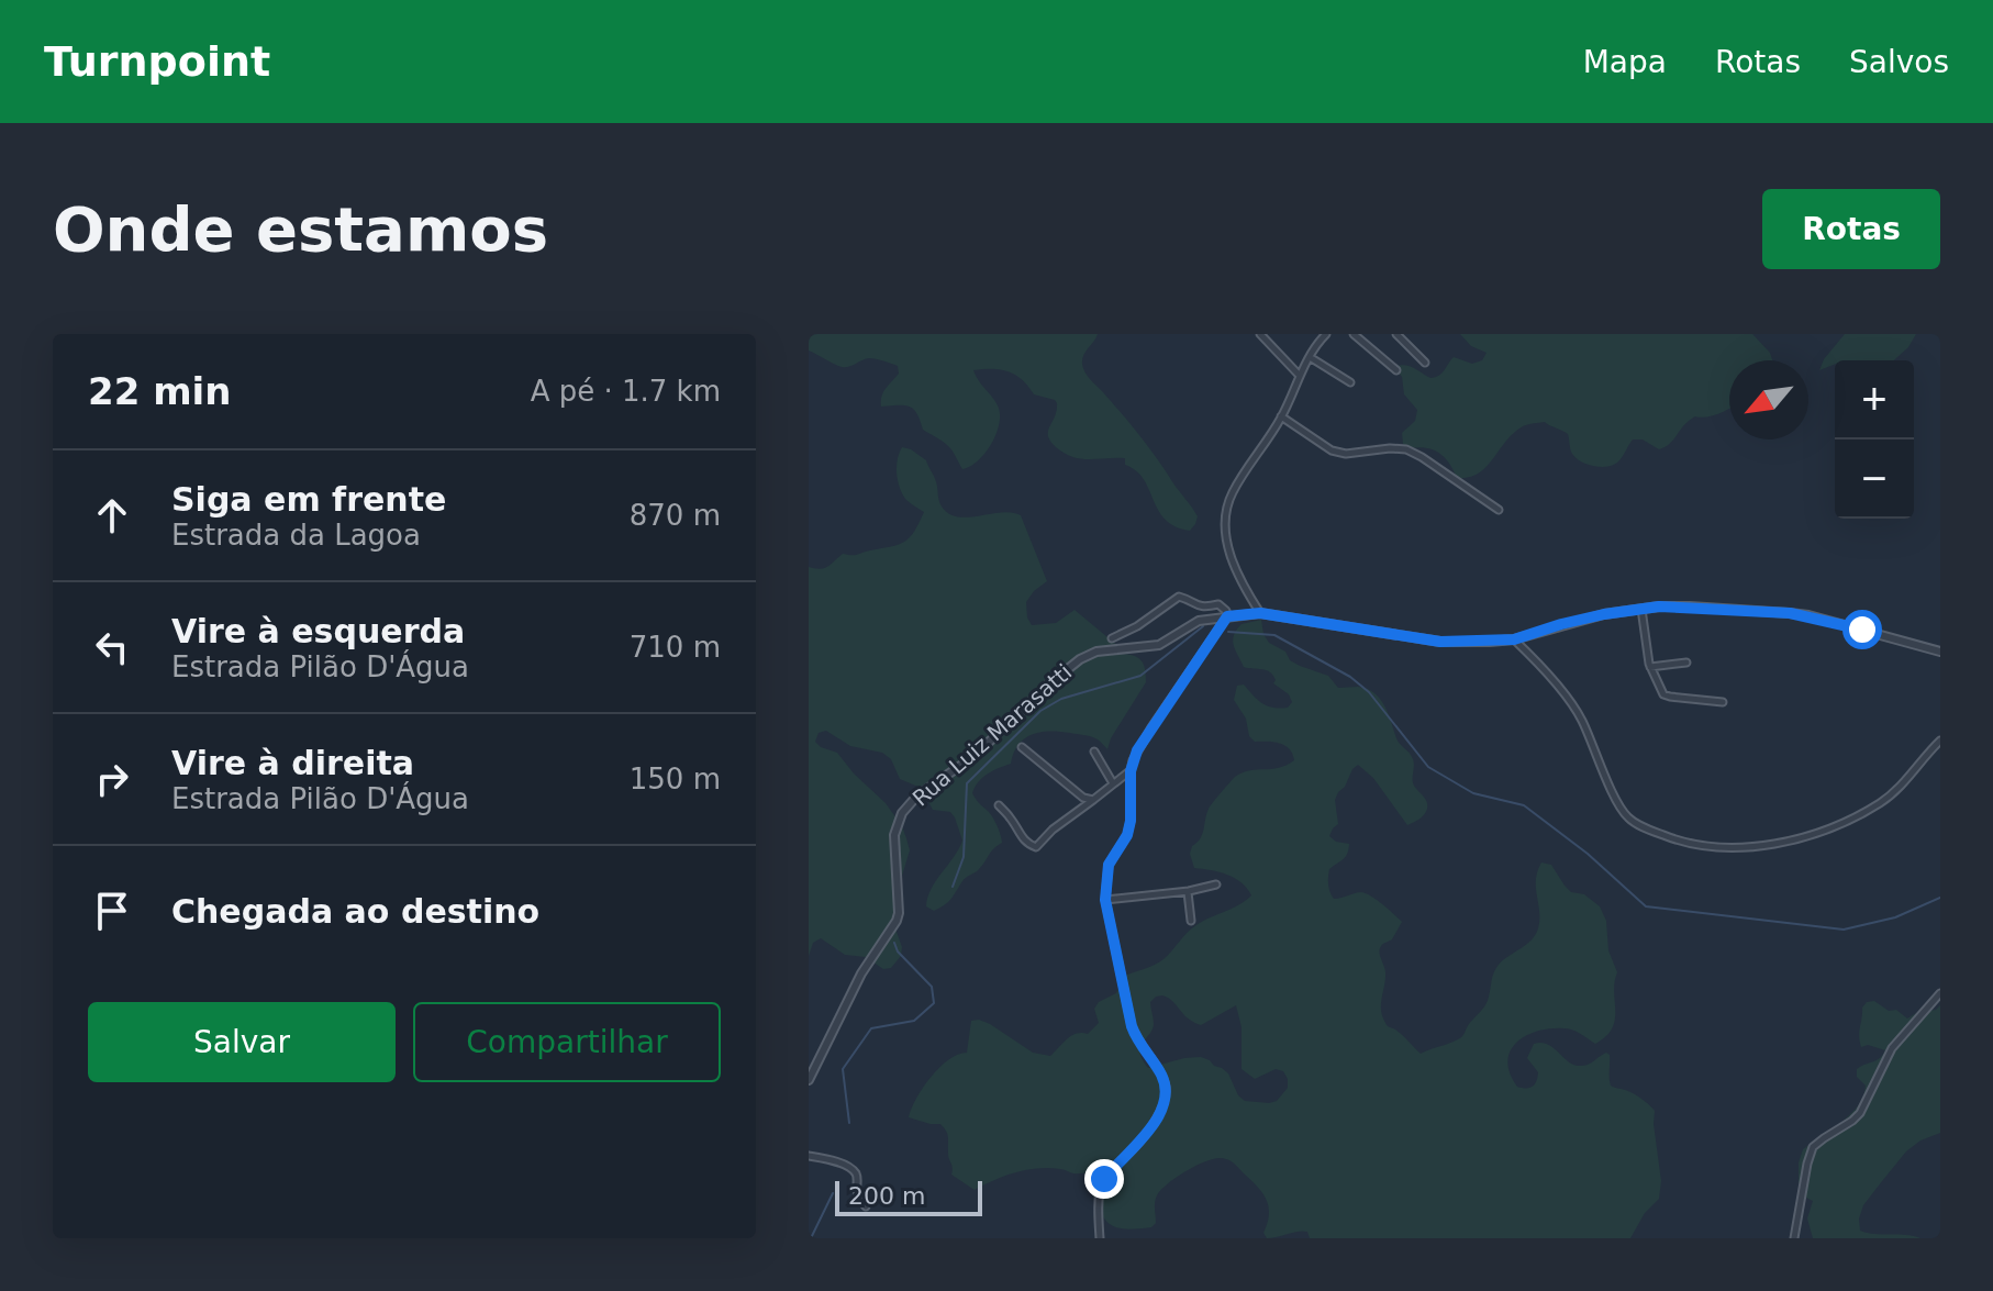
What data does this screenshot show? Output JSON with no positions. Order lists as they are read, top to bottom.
{
  "streets": {
    "street": ["Rua Luiz Marasatti"]
  },
  "scale_bar": "200 m",
  "north": "bottom left",
  "page": {
    "header": "Turnpoint",
    "nav": ["Mapa", "Rotas", "Salvos"],
    "buttons": [
      "Rotas",
      ["Salvar", "Compartilhar"]
    ],
    "title": "Onde estamos",
    "heading": ["22 min", "A pé · 1.7 km"],
    "map_buttons": ["+", "−"],
    "list": [
      ["Siga em frente", "Estrada da Lagoa", "870 m"],
      ["Vire à esquerda", "Estrada Pilão D'Água", "710 m"],
      ["Vire à direita", "Estrada Pilão D'Água", "150 m"],
      "Chegada ao destino"
    ],
    "scale": "200 m"
  }
}
